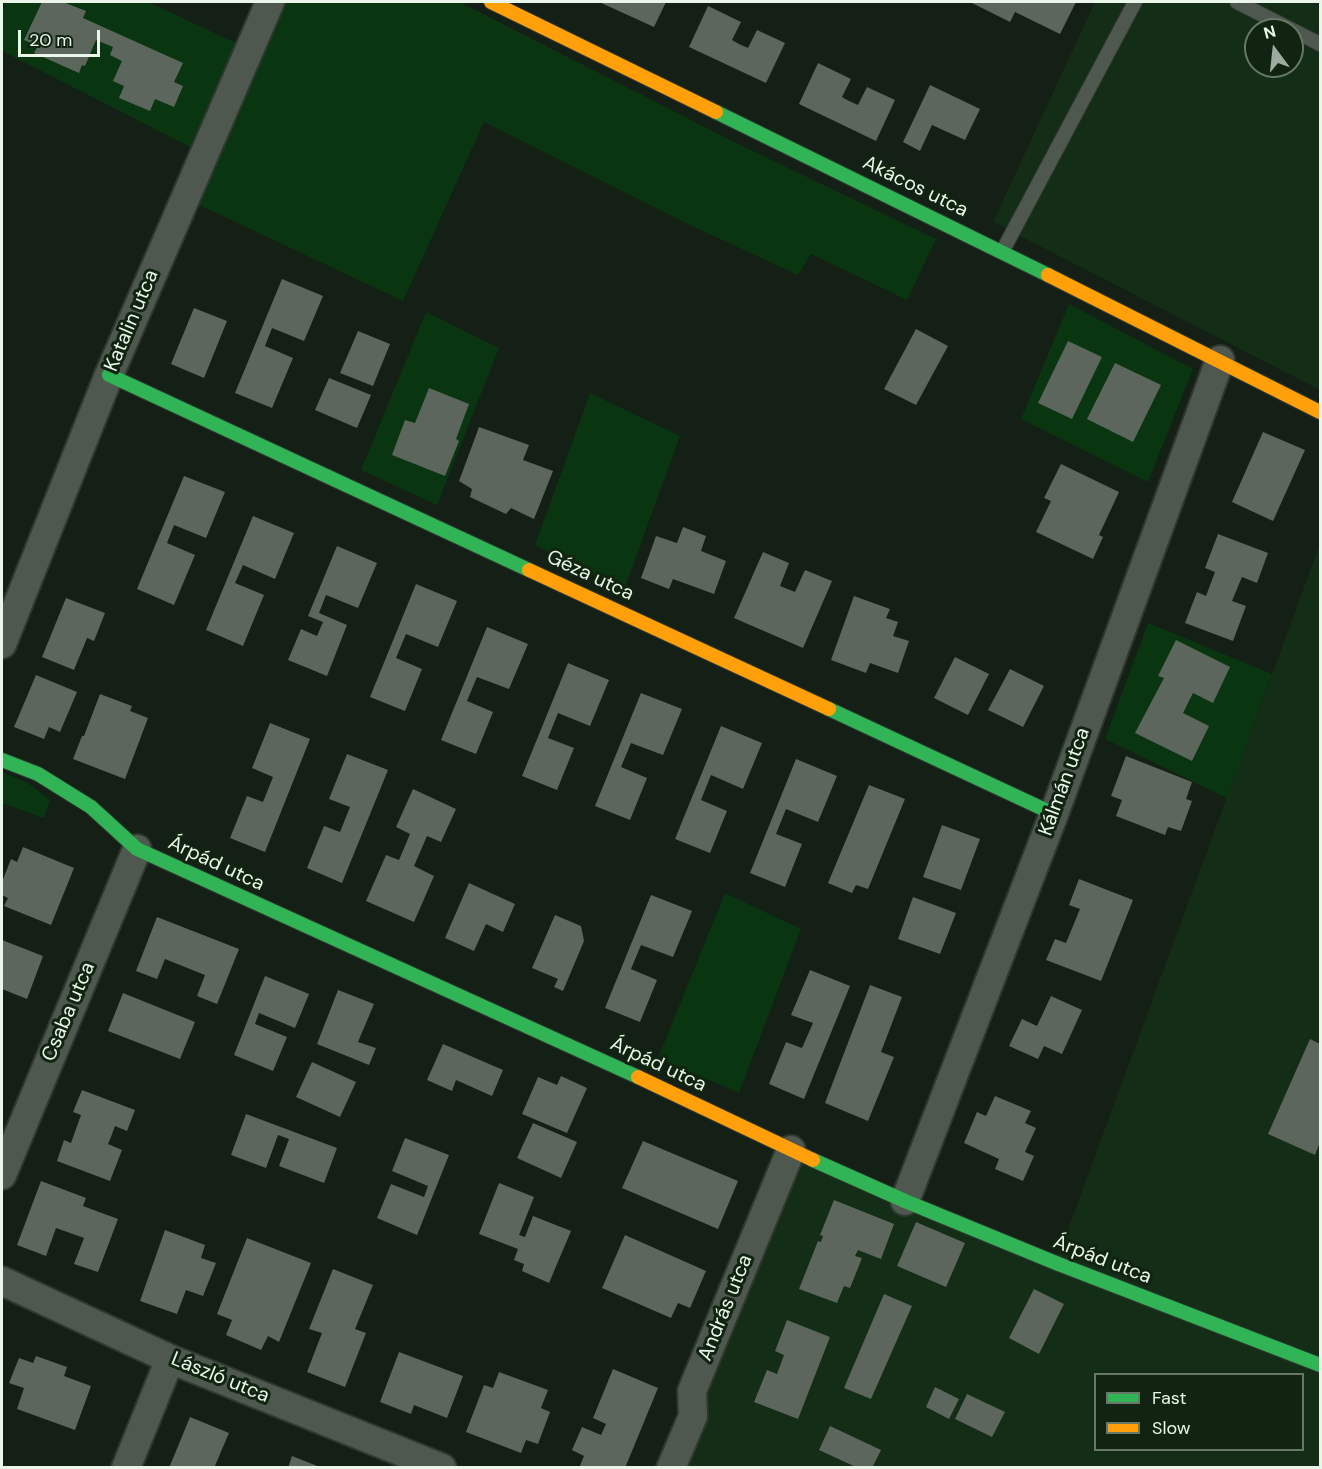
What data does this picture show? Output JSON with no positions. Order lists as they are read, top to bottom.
{
  "streets": {
    "street": [
      "Akácos utca",
      "Katalin utca",
      "Géza utca",
      "Kálmán utca",
      "Árpád utca",
      "Csaba utca",
      "András utca",
      "László utca"
    ]
  },
  "crossings": [
    ["Akácos utca", "Kálmán utca"],
    ["Katalin utca", "Géza utca"],
    ["Géza utca", "Kálmán utca"],
    ["Kálmán utca", "Árpád utca"],
    ["Árpád utca", "Csaba utca"],
    ["Árpád utca", "András utca"]
  ],
  "legend": ["Fast", "Slow"],
  "scale_bar": "20 m",
  "north": "top"
}
